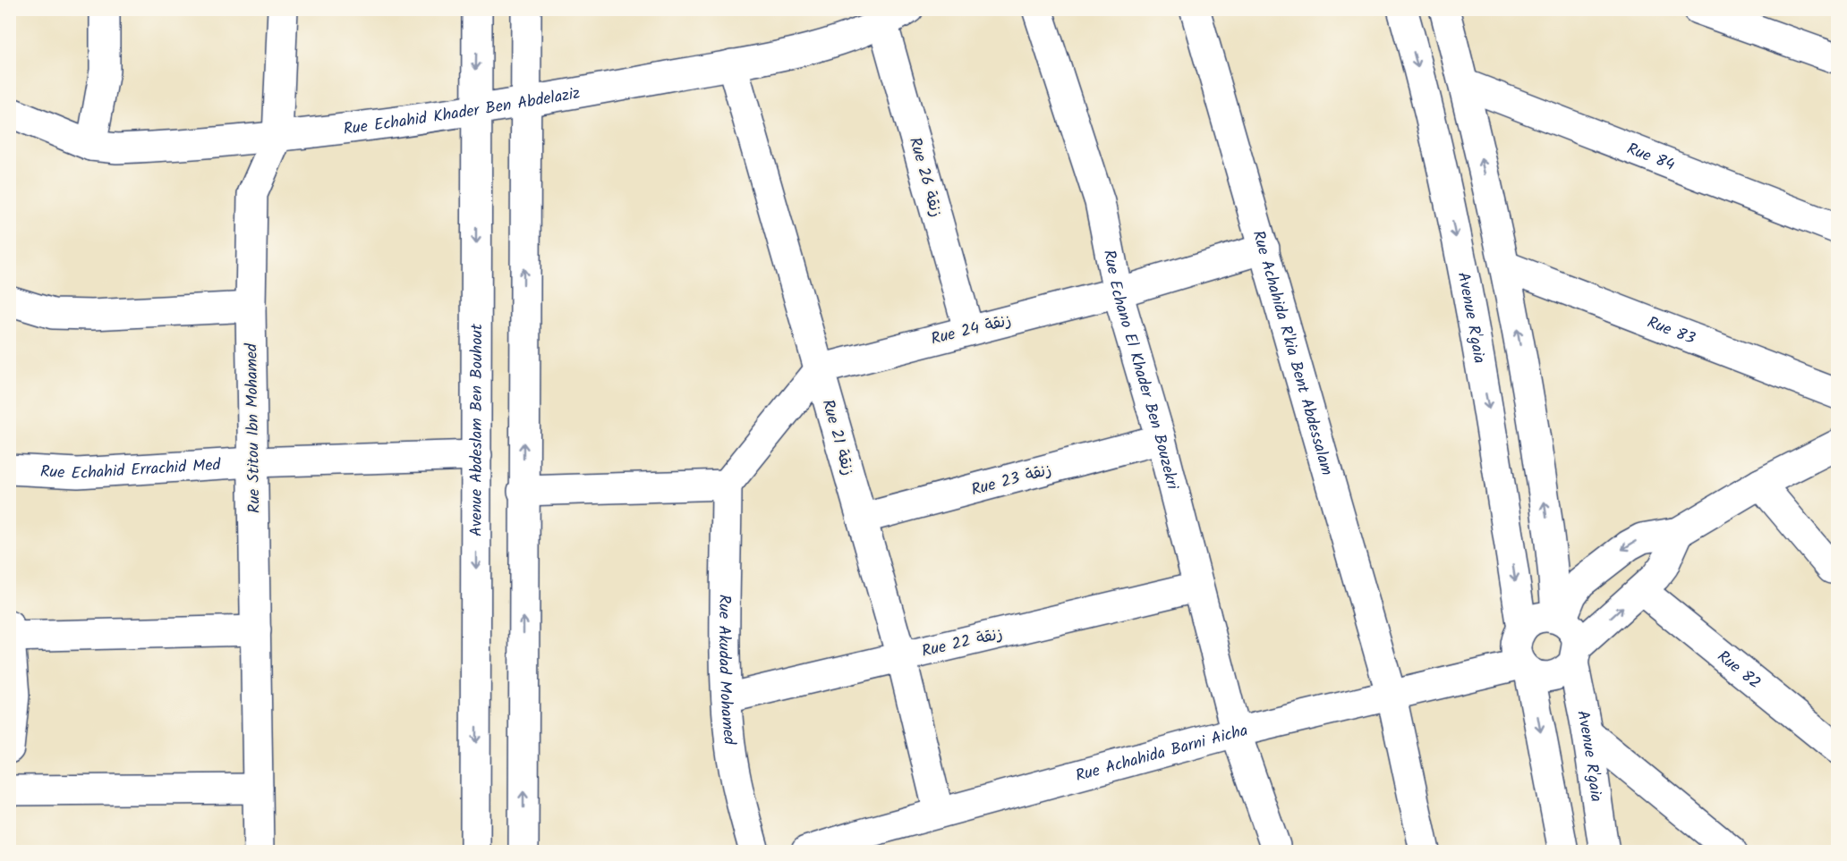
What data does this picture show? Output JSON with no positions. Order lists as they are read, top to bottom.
{
  "streets": {
    "street": [
      "Rue Echahid Khader Ben Abdelaziz",
      "Rue 84",
      "Rue 26 زنقة",
      "Avenue R'gaia",
      "Rue 24 زنقة",
      "Rue 83",
      "Rue Achahida R'kia Bent Abdessalam",
      "Rue Echano El Khader Ben Bouzekri",
      "Rue Stitou Ibn Mohamed",
      "Avenue Abdeslam Ben Bouhout",
      "Rue 21 زنقة",
      "Rue Echahid Errachid Med",
      "Rue 23 زنقة",
      "Rue 22 زنقة",
      "Rue Akudad Mohamed",
      "Rue 82",
      "Rue Achahida Barni Aicha"
    ]
  },
  "crossings": [
    ["Rue Echahid Khader Ben Abdelaziz", "Rue 26 زنقة"],
    ["Rue Echahid Khader Ben Abdelaziz", "Rue Stitou Ibn Mohamed"],
    ["Rue Echahid Khader Ben Abdelaziz", "Avenue Abdeslam Ben Bouhout"],
    ["Rue Echahid Khader Ben Abdelaziz", "Rue 21 زنقة"],
    ["Rue 26 زنقة", "Rue 24 زنقة"],
    ["Avenue R'gaia", "Rue Achahida Barni Aicha"],
    ["Rue 24 زنقة", "Rue Achahida R'kia Bent Abdessalam"],
    ["Rue 24 زنقة", "Rue Echano El Khader Ben Bouzekri"],
    ["Rue 24 زنقة", "Rue 21 زنقة"],
    ["Rue Achahida R'kia Bent Abdessalam", "Rue Achahida Barni Aicha"],
    ["Rue Echano El Khader Ben Bouzekri", "Rue 23 زنقة"],
    ["Rue Echano El Khader Ben Bouzekri", "Rue 22 زنقة"],
    ["Rue Echano El Khader Ben Bouzekri", "Rue Achahida Barni Aicha"],
    ["Rue Stitou Ibn Mohamed", "Rue Echahid Errachid Med"],
    ["Avenue Abdeslam Ben Bouhout", "Rue Echahid Errachid Med"],
    ["Rue 21 زنقة", "Rue 23 زنقة"],
    ["Rue 21 زنقة", "Rue 22 زنقة"],
    ["Rue 21 زنقة", "Rue Achahida Barni Aicha"],
    ["Rue 22 زنقة", "Rue Akudad Mohamed"]
  ]
}
